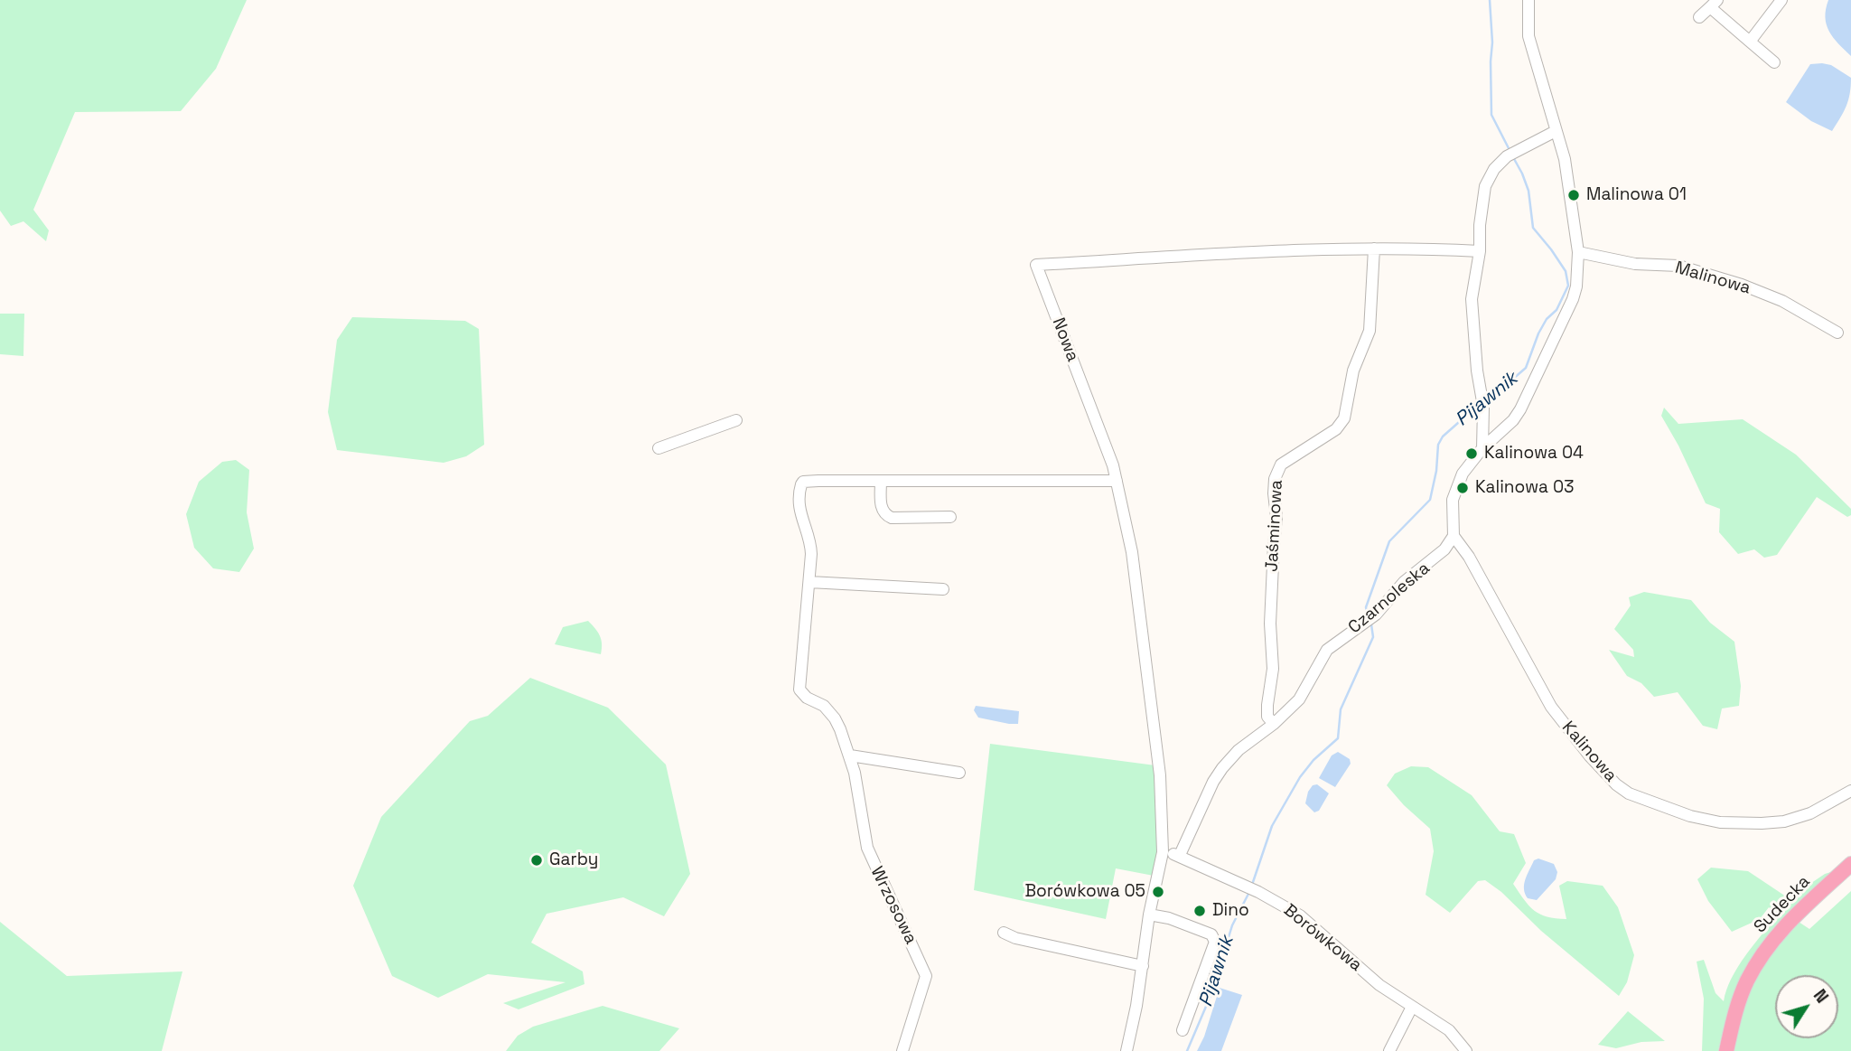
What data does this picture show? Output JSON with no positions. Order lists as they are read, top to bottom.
{
  "streets": {
    "main road": ["Sudecka"],
    "street": [
      "Malinowa",
      "Nowa",
      "Jaśminowa",
      "Czarnoleska",
      "Kalinowa",
      "Wrzosowa",
      "Borówkowa"
    ]
  },
  "crossings": [
    ["Nowa", "Jaśminowa"],
    ["Nowa", "Wrzosowa"],
    ["Nowa", "Borówkowa"],
    ["Jaśminowa", "Czarnoleska"],
    ["Czarnoleska", "Kalinowa"],
    ["Czarnoleska", "Borówkowa"]
  ],
  "water": ["Pijawnik"],
  "places": [
    "Malinowa 01",
    "Kalinowa 04",
    "Kalinowa 03",
    "Garby",
    "Borówkowa 05",
    "Dino"
  ],
  "north": "top right"
}
